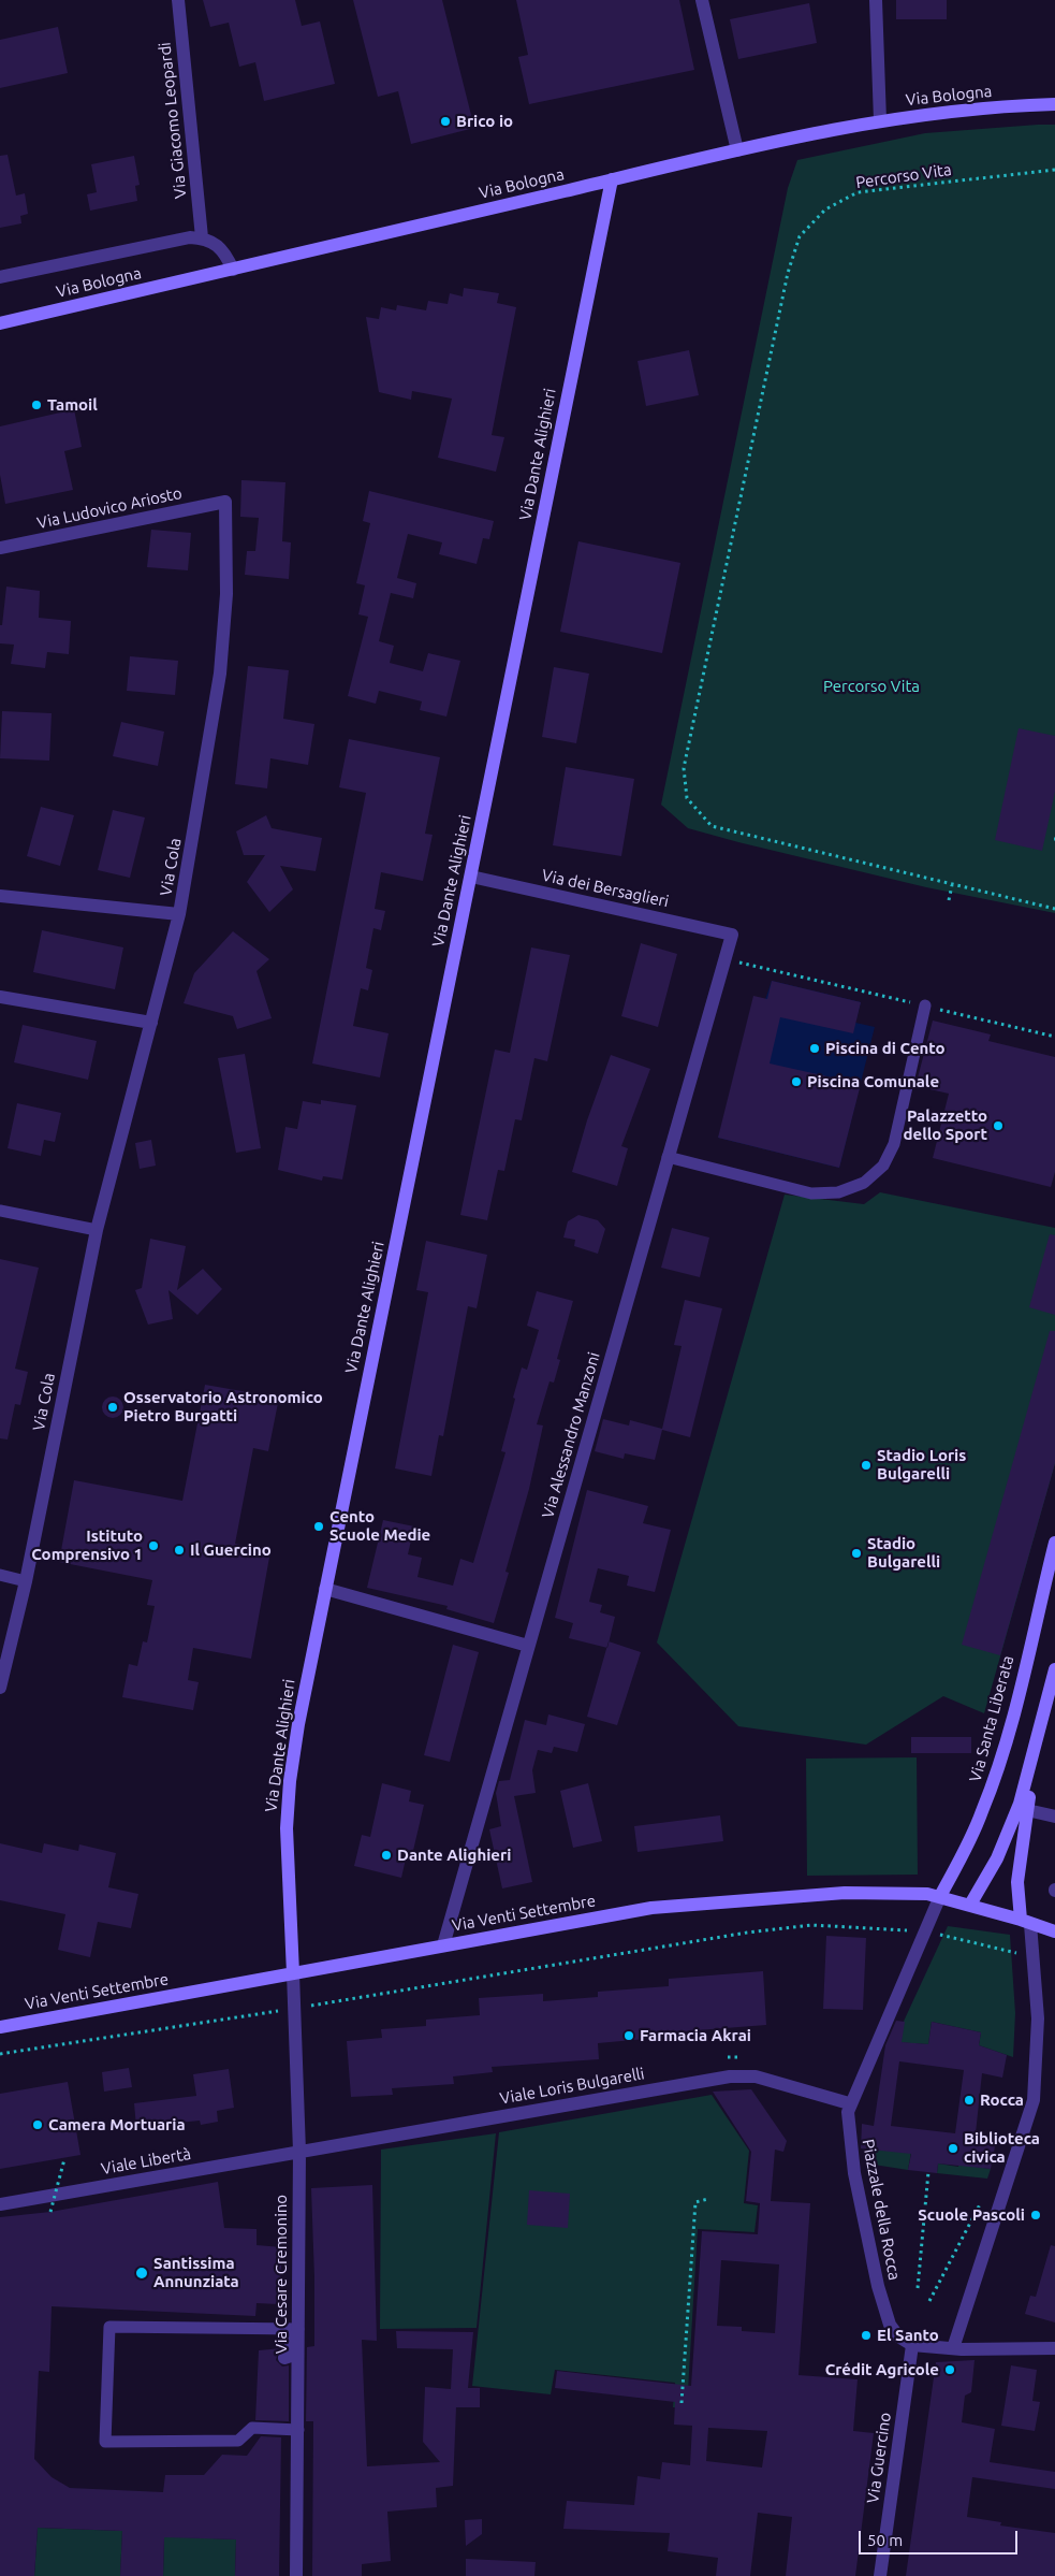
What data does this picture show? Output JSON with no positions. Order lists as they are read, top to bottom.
{
  "streets": {
    "street": [
      "Via Bologna",
      "Via Giacomo Leopardi",
      "Via Dante Alighieri",
      "Via Ludovico Ariosto",
      "Via Cola",
      "Via dei Bersaglieri",
      "Via Alessandro Manzoni",
      "Via Santa Liberata",
      "Via Venti Settembre",
      "Viale Loris Bulgarelli",
      "Viale Libertà",
      "Piazzale della Rocca",
      "Via Cesare Cremonino",
      "Via Guercino"
    ],
    "path": ["Percorso Vita"]
  },
  "crossings": [
    ["Via Bologna", "Via Dante Alighieri"],
    ["Via Dante Alighieri", "Via dei Bersaglieri"],
    ["Via Dante Alighieri", "Via Venti Settembre"],
    ["Via Dante Alighieri", "Via Cesare Cremonino"],
    ["Via Ludovico Ariosto", "Via Cola"],
    ["Via dei Bersaglieri", "Via Alessandro Manzoni"],
    ["Via Alessandro Manzoni", "Via Venti Settembre"],
    ["Via Santa Liberata", "Via Venti Settembre"],
    ["Via Santa Liberata", "Piazzale della Rocca"],
    ["Via Venti Settembre", "Piazzale della Rocca"],
    ["Via Venti Settembre", "Via Cesare Cremonino"],
    ["Viale Loris Bulgarelli", "Viale Libertà"],
    ["Viale Loris Bulgarelli", "Piazzale della Rocca"],
    ["Viale Loris Bulgarelli", "Via Cesare Cremonino"],
    ["Viale Libertà", "Via Cesare Cremonino"],
    ["Piazzale della Rocca", "Via Guercino"]
  ],
  "parks": ["Percorso Vita"],
  "places": [
    "Brico io",
    "Tamoil",
    "Piscina di Cento",
    "Piscina Comunale",
    "Palazzetto dello Sport",
    "Osservatorio Astronomico Pietro Burgatti",
    "Stadio Loris Bulgarelli",
    "Cento Scuole Medie",
    "Istituto Comprensivo 1",
    "Il Guercino",
    "Stadio Bulgarelli",
    "Dante Alighieri",
    "Farmacia Akrai",
    "Rocca",
    "Camera Mortuaria",
    "Biblioteca civica",
    "Scuole Pascoli",
    "Santissima Annunziata",
    "El Santo",
    "Crédit Agricole"
  ],
  "scale_bar": "50 m"
}
